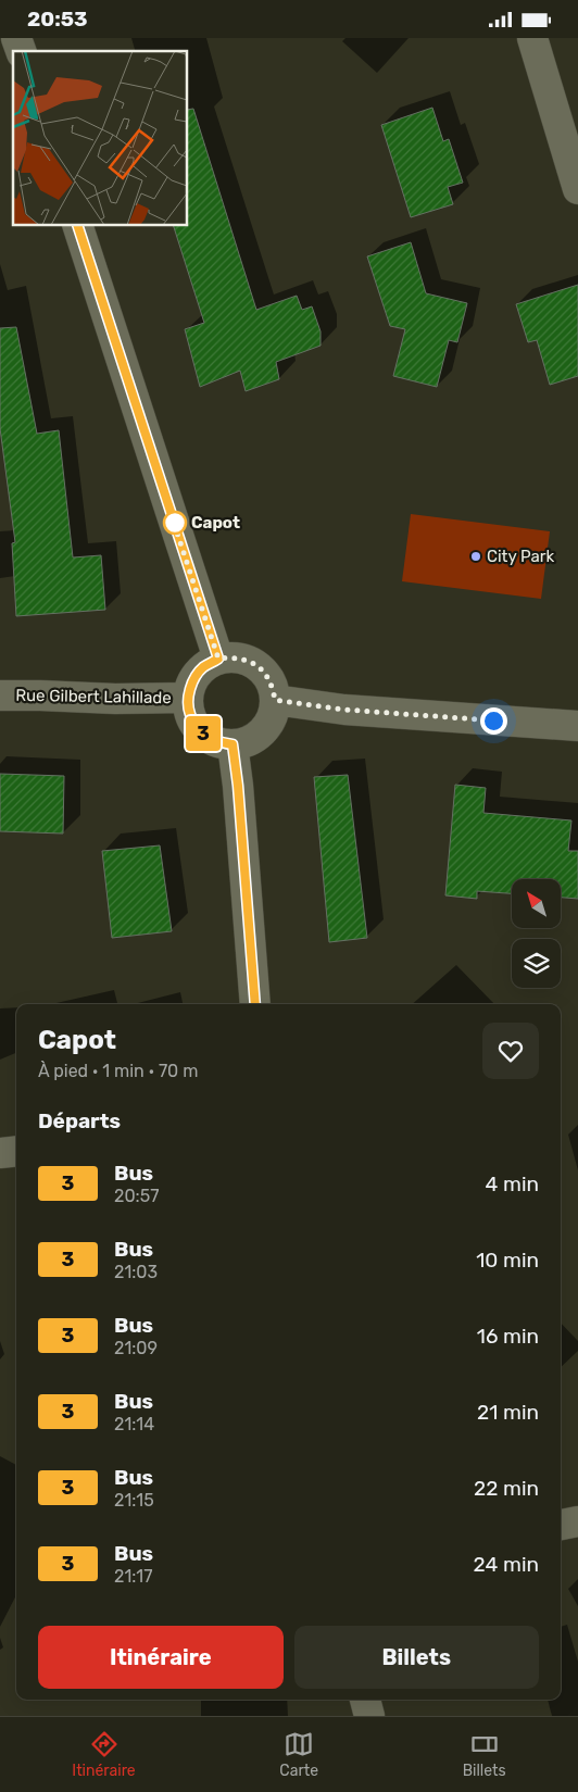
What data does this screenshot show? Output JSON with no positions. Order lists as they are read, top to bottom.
{
  "streets": {
    "street": ["Rue Gilbert Lahillade"]
  },
  "places": ["Capot", "City Park"],
  "lines": ["bus line 3"],
  "north": "top left",
  "page": {
    "status": "20:53",
    "on_map": "3",
    "heading": [
      ["Capot", "À pied · 1 min · 70 m"],
      "Départs"
    ],
    "list": [
      {
        "mark": "3",
        "name": "Bus",
        "note": "20:57",
        "value": "4 min"
      },
      {
        "mark": "3",
        "name": "Bus",
        "note": "21:03",
        "value": "10 min"
      },
      {
        "mark": "3",
        "name": "Bus",
        "note": "21:09",
        "value": "16 min"
      },
      {
        "mark": "3",
        "name": "Bus",
        "note": "21:14",
        "value": "21 min"
      },
      {
        "mark": "3",
        "name": "Bus",
        "note": "21:15",
        "value": "22 min"
      },
      {
        "mark": "3",
        "name": "Bus",
        "note": "21:17",
        "value": "24 min"
      }
    ],
    "buttons": ["Itinéraire", "Billets"],
    "tabs": ["Itinéraire", "Carte", "Billets"]
  }
}
